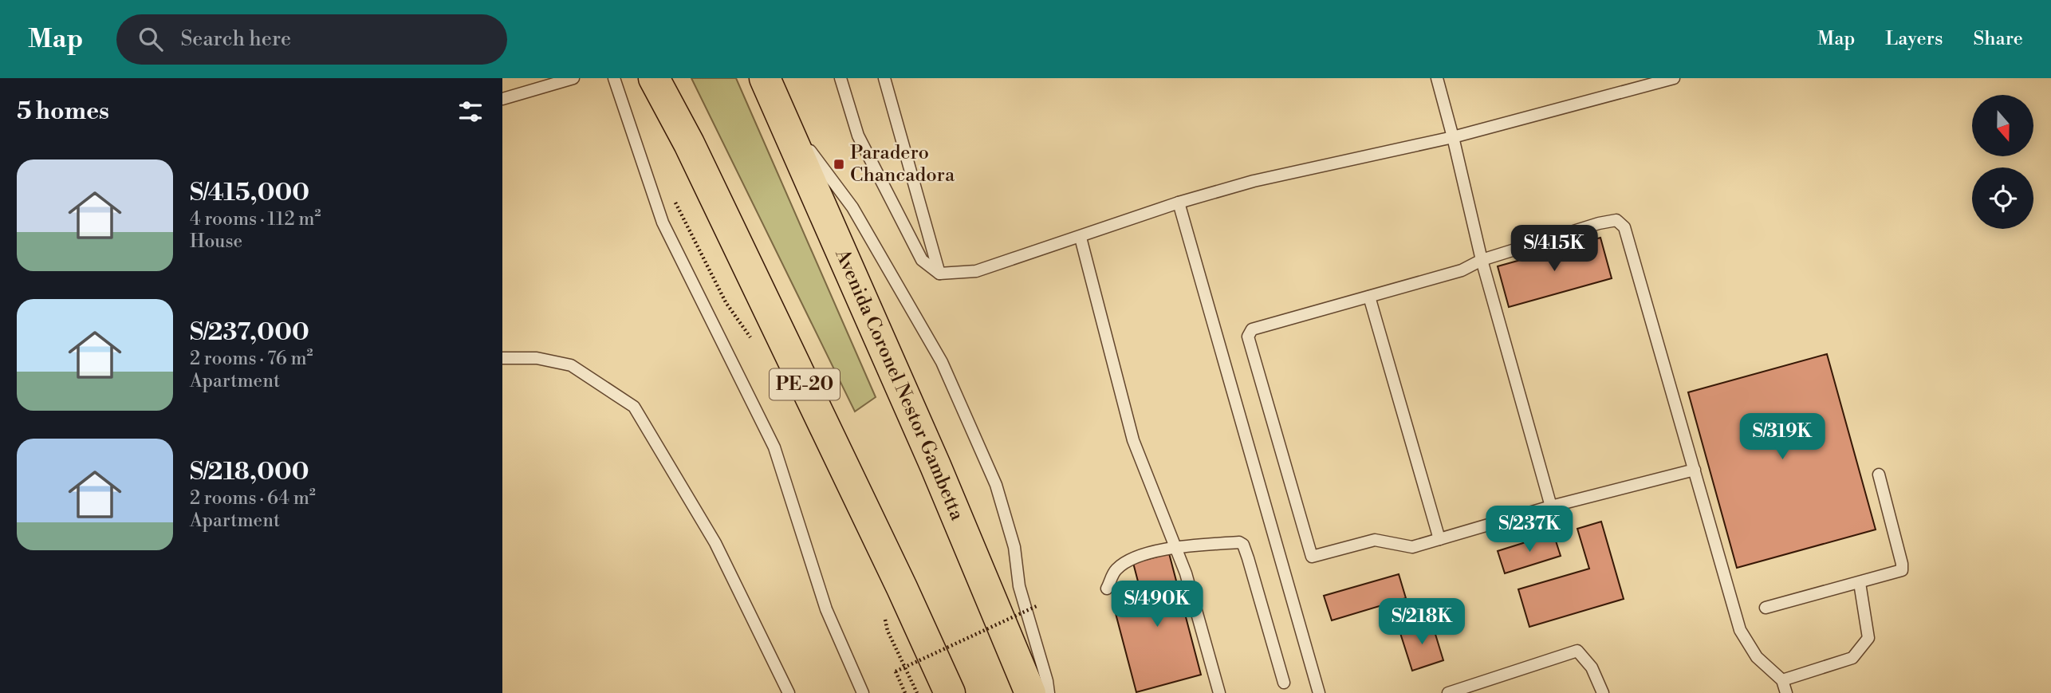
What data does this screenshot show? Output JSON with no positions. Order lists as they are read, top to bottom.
{
  "streets": {
    "highway": ["PE-20", "Avenida Coronel Nestor Gambetta"]
  },
  "places": {
    "transit": ["Paradero Chancadora"]
  },
  "north": "bottom",
  "page": {
    "header": "Map",
    "search": "Search here",
    "nav": ["Map", "Layers", "Share"],
    "heading": "5 homes",
    "list": [
      {
        "name": "S/415,000",
        "note": "4 rooms · 112 m² · House"
      },
      {
        "name": "S/237,000",
        "note": "2 rooms · 76 m² · Apartment"
      },
      {
        "name": "S/218,000",
        "note": "2 rooms · 64 m² · Apartment"
      }
    ],
    "price": [
      "S/415K",
      "S/319K",
      "S/237K",
      "S/490K",
      "S/218K"
    ]
  }
}
